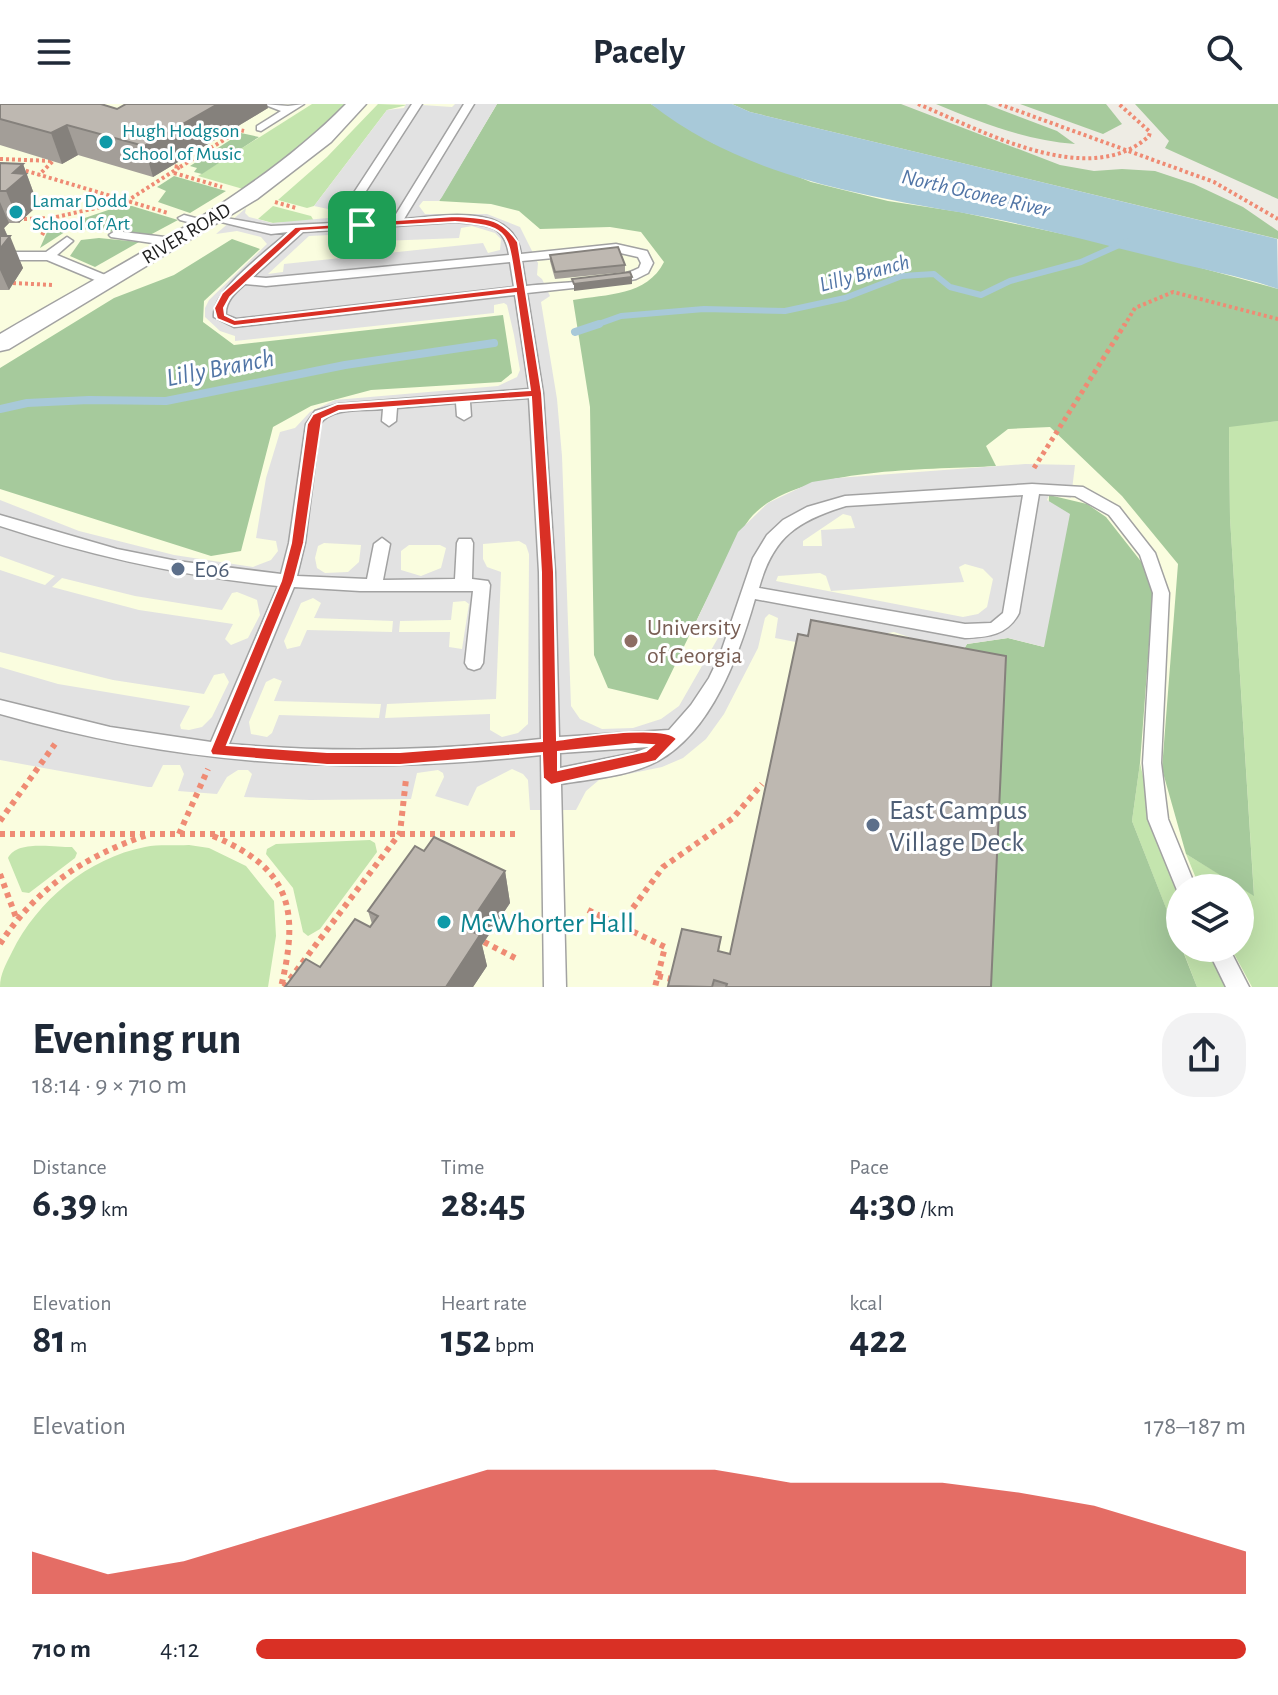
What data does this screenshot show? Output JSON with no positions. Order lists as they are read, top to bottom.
{
  "streets": {
    "street": ["RIVER ROAD"]
  },
  "water": ["North Oconee River", "Lilly Branch"],
  "places": [
    "Hugh Hodgson School of Music",
    "Lamar Dodd School of Art",
    "E06",
    "University of Georgia",
    "East Campus Village Deck",
    "McWhorter Hall"
  ],
  "page": {
    "header": "Pacely",
    "heading": ["Evening run", "18:14 · 9 × 710 m"],
    "stats": [
      ["Distance", "6.39 km"],
      ["Time", "28:45"],
      ["Pace", "4:30 /km"],
      ["Elevation", "81 m"],
      ["Heart rate", "152 bpm"],
      ["kcal", "422"]
    ],
    "chart": ["Elevation", "178–187 m"],
    "list": [
      {
        "name": "710 m",
        "note": "4:12"
      }
    ]
  }
}
